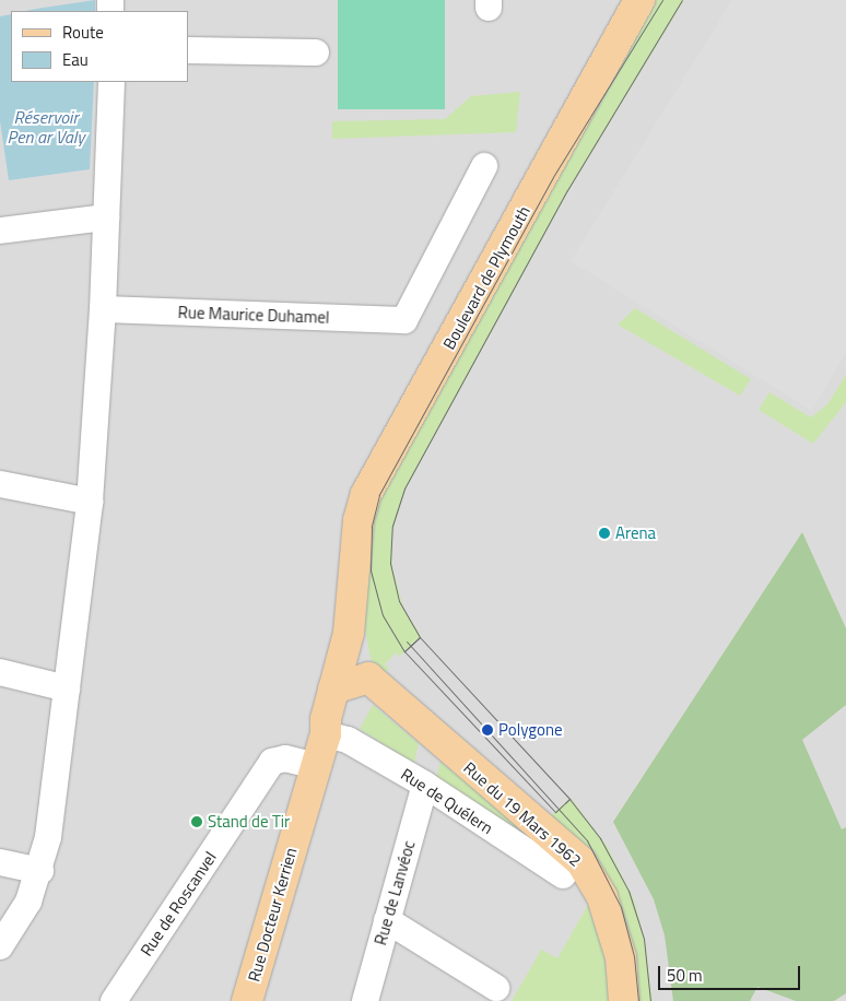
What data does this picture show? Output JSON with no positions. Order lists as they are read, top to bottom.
{
  "streets": {
    "main road": ["Boulevard de Plymouth", "Rue du 19 Mars 1962", "Rue Docteur Kerrien"],
    "street": [
      "Rue Maurice Duhamel",
      "Rue de Quélern",
      "Rue de Lanvéoc",
      "Rue de Roscanvel"
    ]
  },
  "crossings": [
    ["Boulevard de Plymouth", "Rue du 19 Mars 1962"],
    ["Boulevard de Plymouth", "Rue Docteur Kerrien"],
    ["Rue de Quélern", "Rue de Lanvéoc"],
    ["Rue de Quélern", "Rue Docteur Kerrien"],
    ["Rue du 19 Mars 1962", "Rue Docteur Kerrien"],
    ["Rue de Roscanvel", "Rue Docteur Kerrien"]
  ],
  "water": ["Réservoir Pen ar Valy"],
  "places": ["Arena", "Polygone", "Stand de Tir"],
  "legend": ["Route", "Eau"],
  "scale_bar": "50 m"
}
